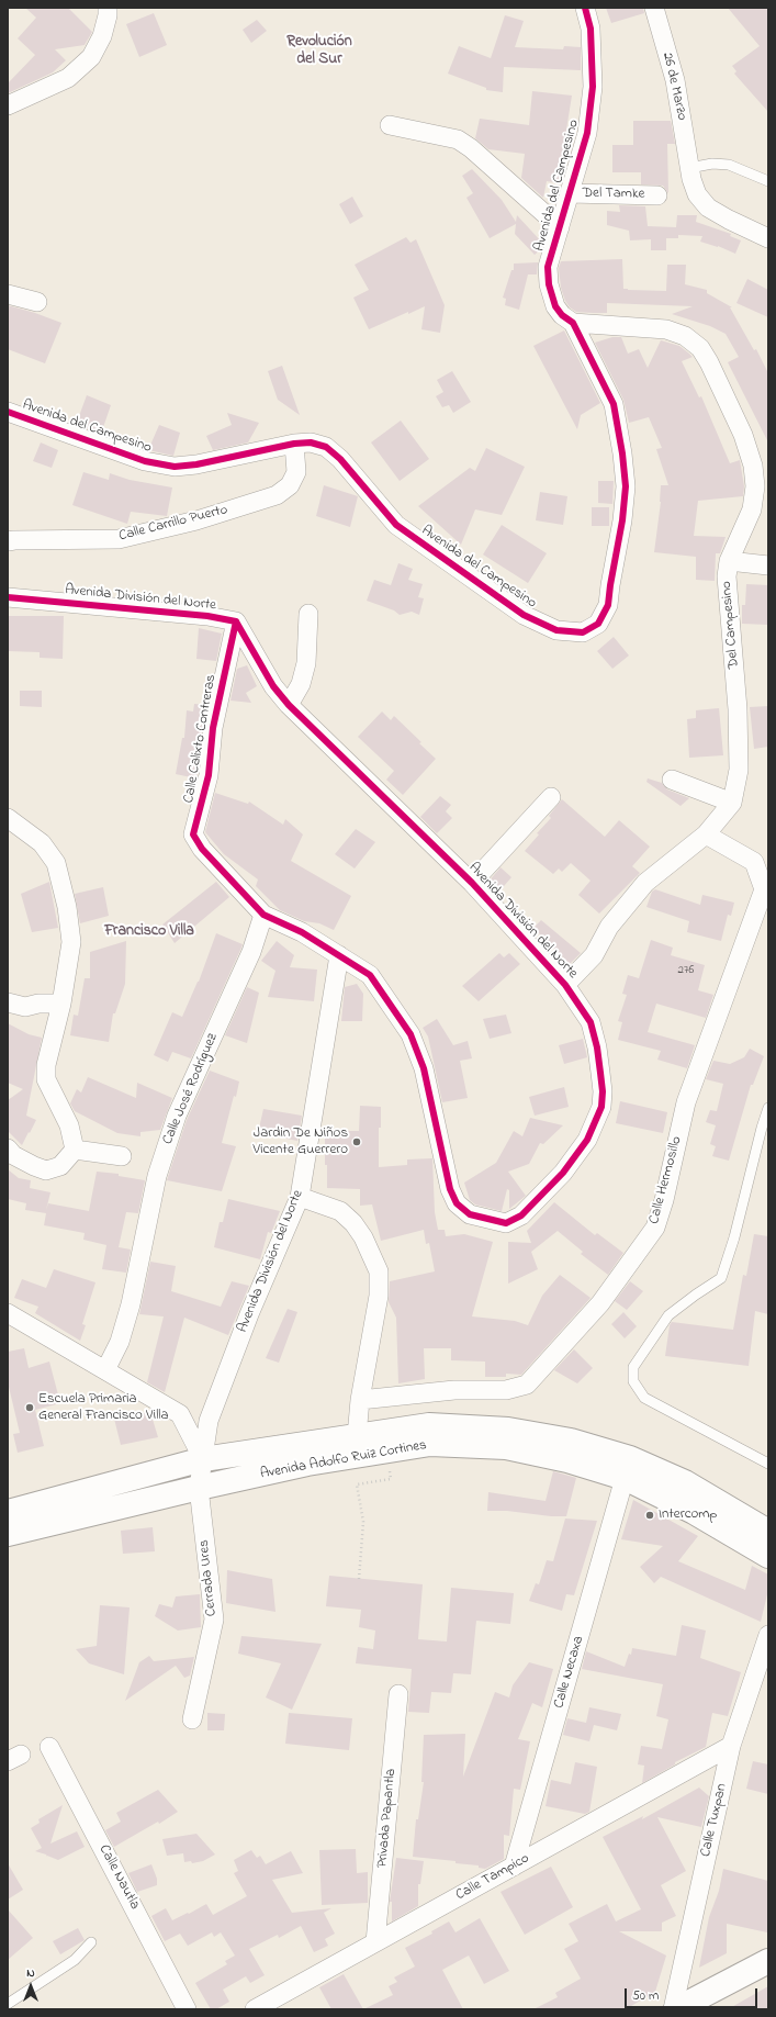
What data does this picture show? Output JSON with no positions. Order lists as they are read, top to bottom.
{
  "streets": {
    "main road": ["Avenida Adolfo Ruiz Cortines"],
    "street": [
      "26 de Marzo",
      "Avenida del Campesino",
      "Del Tamke",
      "Calle Carrillo Puerto",
      "Avenida División del Norte",
      "Del Campesino",
      "Calle Calixto Contreras",
      "Calle José Rodríguez",
      "Calle Hermosillo",
      "Cerrada Ures",
      "Calle Necaxa",
      "Privada Papantla",
      "Calle Tuxpan",
      "Calle Nautla",
      "Calle Tampico"
    ]
  },
  "crossings": [
    ["Avenida del Campesino", "Del Tamke"],
    ["Avenida del Campesino", "Calle Carrillo Puerto"],
    ["Avenida del Campesino", "Del Campesino"],
    ["Avenida División del Norte", "Del Campesino"],
    ["Avenida División del Norte", "Calle Calixto Contreras"],
    ["Avenida División del Norte", "Avenida Adolfo Ruiz Cortines"],
    ["Avenida División del Norte", "Cerrada Ures"],
    ["Del Campesino", "Calle Hermosillo"],
    ["Calle Calixto Contreras", "Calle José Rodríguez"],
    ["Avenida Adolfo Ruiz Cortines", "Cerrada Ures"],
    ["Avenida Adolfo Ruiz Cortines", "Calle Necaxa"],
    ["Calle Necaxa", "Calle Tampico"],
    ["Privada Papantla", "Calle Tampico"],
    ["Calle Tuxpan", "Calle Tampico"]
  ],
  "districts": ["Revolución del Sur", "Francisco Villa"],
  "places": ["Jardin De Niños Vicente Guerrero", "Escuela Primaria General Francisco Villa", "Intercomp"],
  "house_numbers": ["276"],
  "scale_bar": "50 m",
  "north": "top"
}
